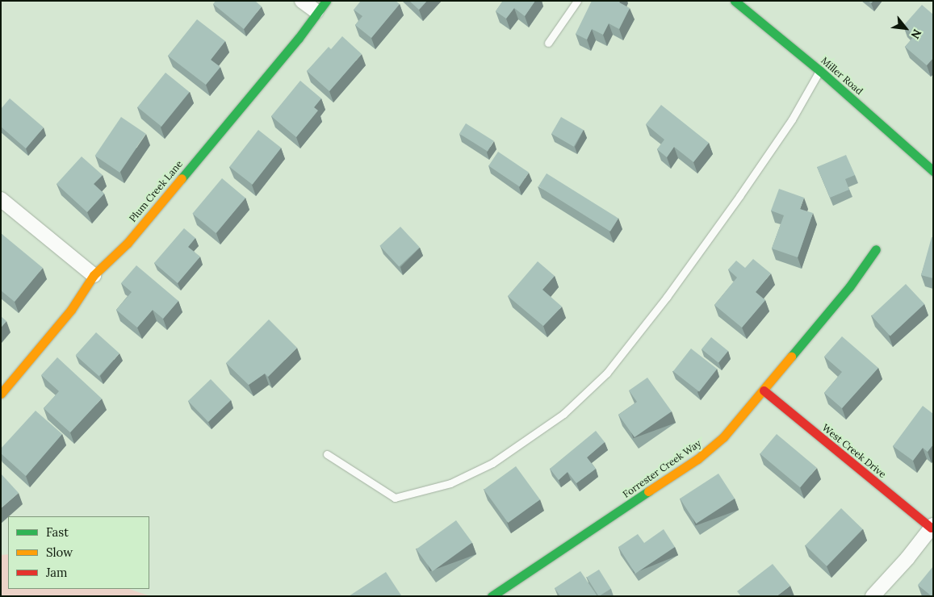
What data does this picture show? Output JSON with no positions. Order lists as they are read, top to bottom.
{
  "streets": {
    "street": [
      "Miller Road",
      "Plum Creek Lane",
      "West Creek Drive",
      "Forrester Creek Way"
    ]
  },
  "crossings": [
    ["West Creek Drive", "Forrester Creek Way"]
  ],
  "legend": ["Fast", "Slow", "Jam"],
  "north": "bottom right"
}
